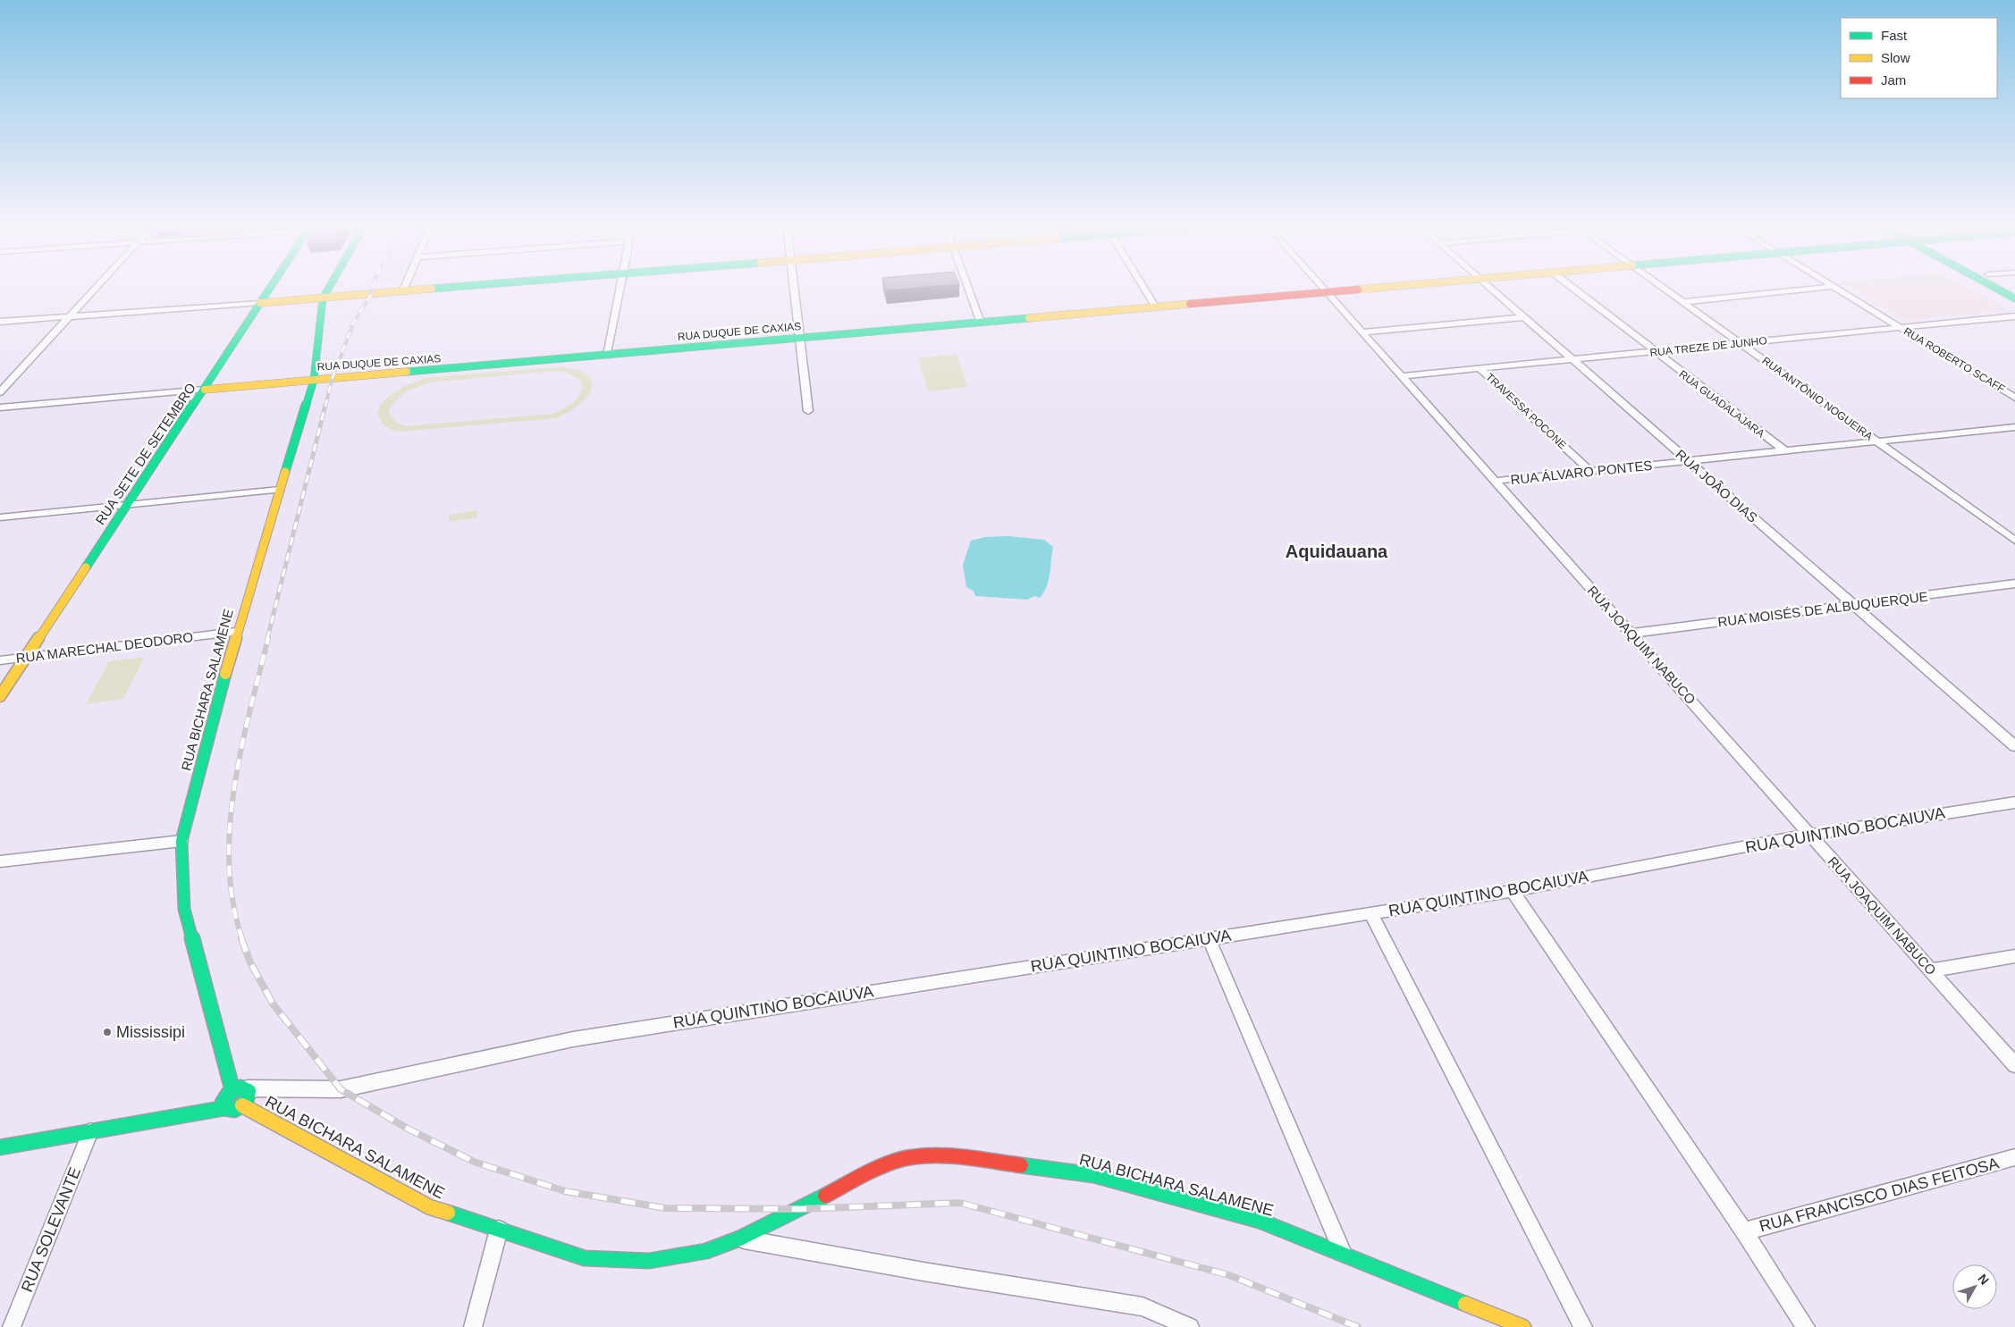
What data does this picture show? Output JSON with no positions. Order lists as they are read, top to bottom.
{
  "streets": {
    "main road": ["RUA DUQUE DE CAXIAS", "RUA SETE DE SETEMBRO", "RUA BICHARA SALAMENE"],
    "street": [
      "RUA TREZE DE JUNHO",
      "RUA ROBERTO SCAFF",
      "RUA ANTÔNIO NOGUEIRA",
      "RUA GUADALAJARA",
      "TRAVESSA POCONE",
      "RUA ÁLVARO PONTES",
      "RUA JOÃO DIAS",
      "RUA MOISÉS DE ALBUQUERQUE",
      "RUA JOAQUIM NABUCO",
      "RUA MARECHAL DEODORO",
      "RUA QUINTINO BOCAIUVA",
      "RUA FRANCISCO DIAS FEITOSA",
      "RUA SOLEVANTE"
    ]
  },
  "crossings": [
    ["RUA DUQUE DE CAXIAS", "RUA SETE DE SETEMBRO"],
    ["RUA DUQUE DE CAXIAS", "RUA JOAQUIM NABUCO"],
    ["RUA DUQUE DE CAXIAS", "RUA BICHARA SALAMENE"],
    ["RUA TREZE DE JUNHO", "RUA ROBERTO SCAFF"],
    ["RUA TREZE DE JUNHO", "RUA ANTÔNIO NOGUEIRA"],
    ["RUA TREZE DE JUNHO", "RUA GUADALAJARA"],
    ["RUA TREZE DE JUNHO", "TRAVESSA POCONE"],
    ["RUA TREZE DE JUNHO", "RUA JOÃO DIAS"],
    ["RUA TREZE DE JUNHO", "RUA JOAQUIM NABUCO"],
    ["RUA ANTÔNIO NOGUEIRA", "RUA ÁLVARO PONTES"],
    ["RUA GUADALAJARA", "RUA ÁLVARO PONTES"],
    ["TRAVESSA POCONE", "RUA ÁLVARO PONTES"],
    ["RUA SETE DE SETEMBRO", "RUA MARECHAL DEODORO"],
    ["RUA ÁLVARO PONTES", "RUA JOÃO DIAS"],
    ["RUA ÁLVARO PONTES", "RUA JOAQUIM NABUCO"],
    ["RUA JOÃO DIAS", "RUA MOISÉS DE ALBUQUERQUE"],
    ["RUA MOISÉS DE ALBUQUERQUE", "RUA JOAQUIM NABUCO"],
    ["RUA JOAQUIM NABUCO", "RUA QUINTINO BOCAIUVA"],
    ["RUA MARECHAL DEODORO", "RUA BICHARA SALAMENE"],
    ["RUA BICHARA SALAMENE", "RUA QUINTINO BOCAIUVA"]
  ],
  "districts": ["Aquidauana"],
  "places": ["Mississipi"],
  "legend": ["Fast", "Slow", "Jam"],
  "north": "top right"
}
